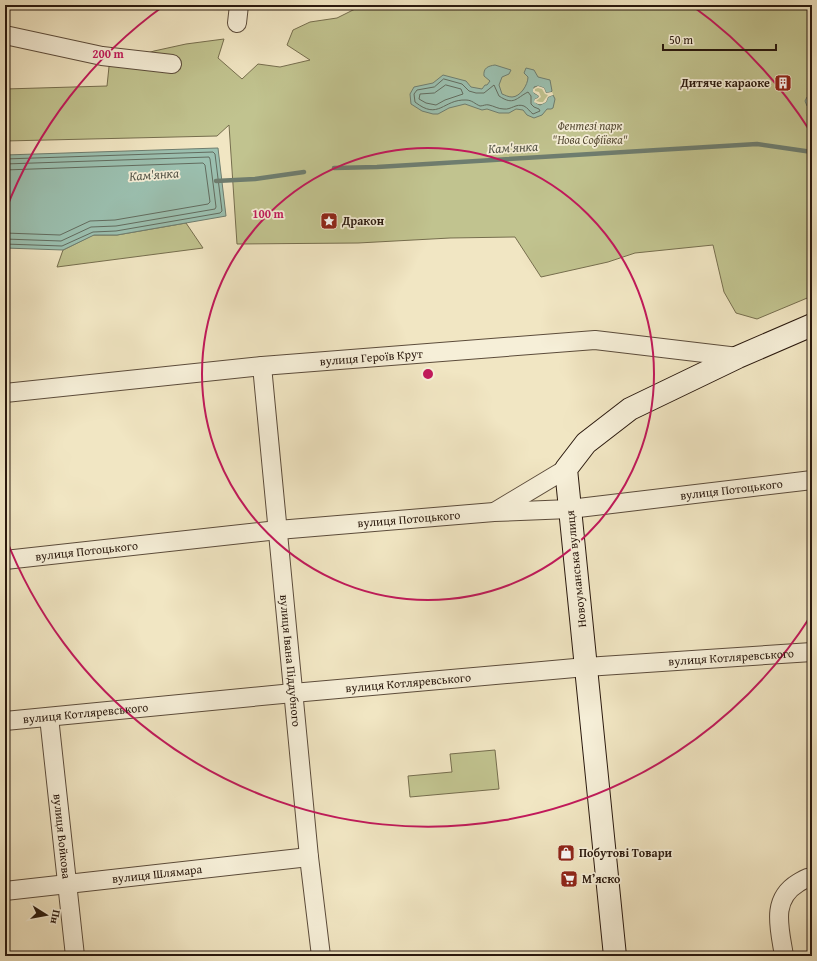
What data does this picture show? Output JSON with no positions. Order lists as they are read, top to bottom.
{
  "streets": {
    "street": [
      "вулиця Героїв Крут",
      "вулиця Потоцького",
      "Новоуманська вулиця",
      "вулиця Котляревського",
      "вулиця Івана Піддубного",
      "вулиця Войкова",
      "вулиця Шлямара"
    ]
  },
  "crossings": [
    ["вулиця Героїв Крут", "вулиця Івана Піддубного"],
    ["вулиця Потоцького", "Новоуманська вулиця"],
    ["вулиця Потоцького", "вулиця Івана Піддубного"],
    ["Новоуманська вулиця", "вулиця Котляревського"],
    ["вулиця Котляревського", "вулиця Івана Піддубного"],
    ["вулиця Котляревського", "вулиця Войкова"],
    ["вулиця Івана Піддубного", "вулиця Шлямара"],
    ["вулиця Войкова", "вулиця Шлямара"]
  ],
  "water": ["Кам'янка"],
  "parks": ["Фентезі парк \"Нова Софіївка\""],
  "places": {
    "building": ["Дитяче караоке"],
    "place": ["Дракон"],
    "shop": ["Побутові Товари"],
    "supermarket": ["Мʼяско"]
  },
  "scale_bar": "50 m",
  "north": "right",
  "rings": ["200 m", "100 m"]
}
